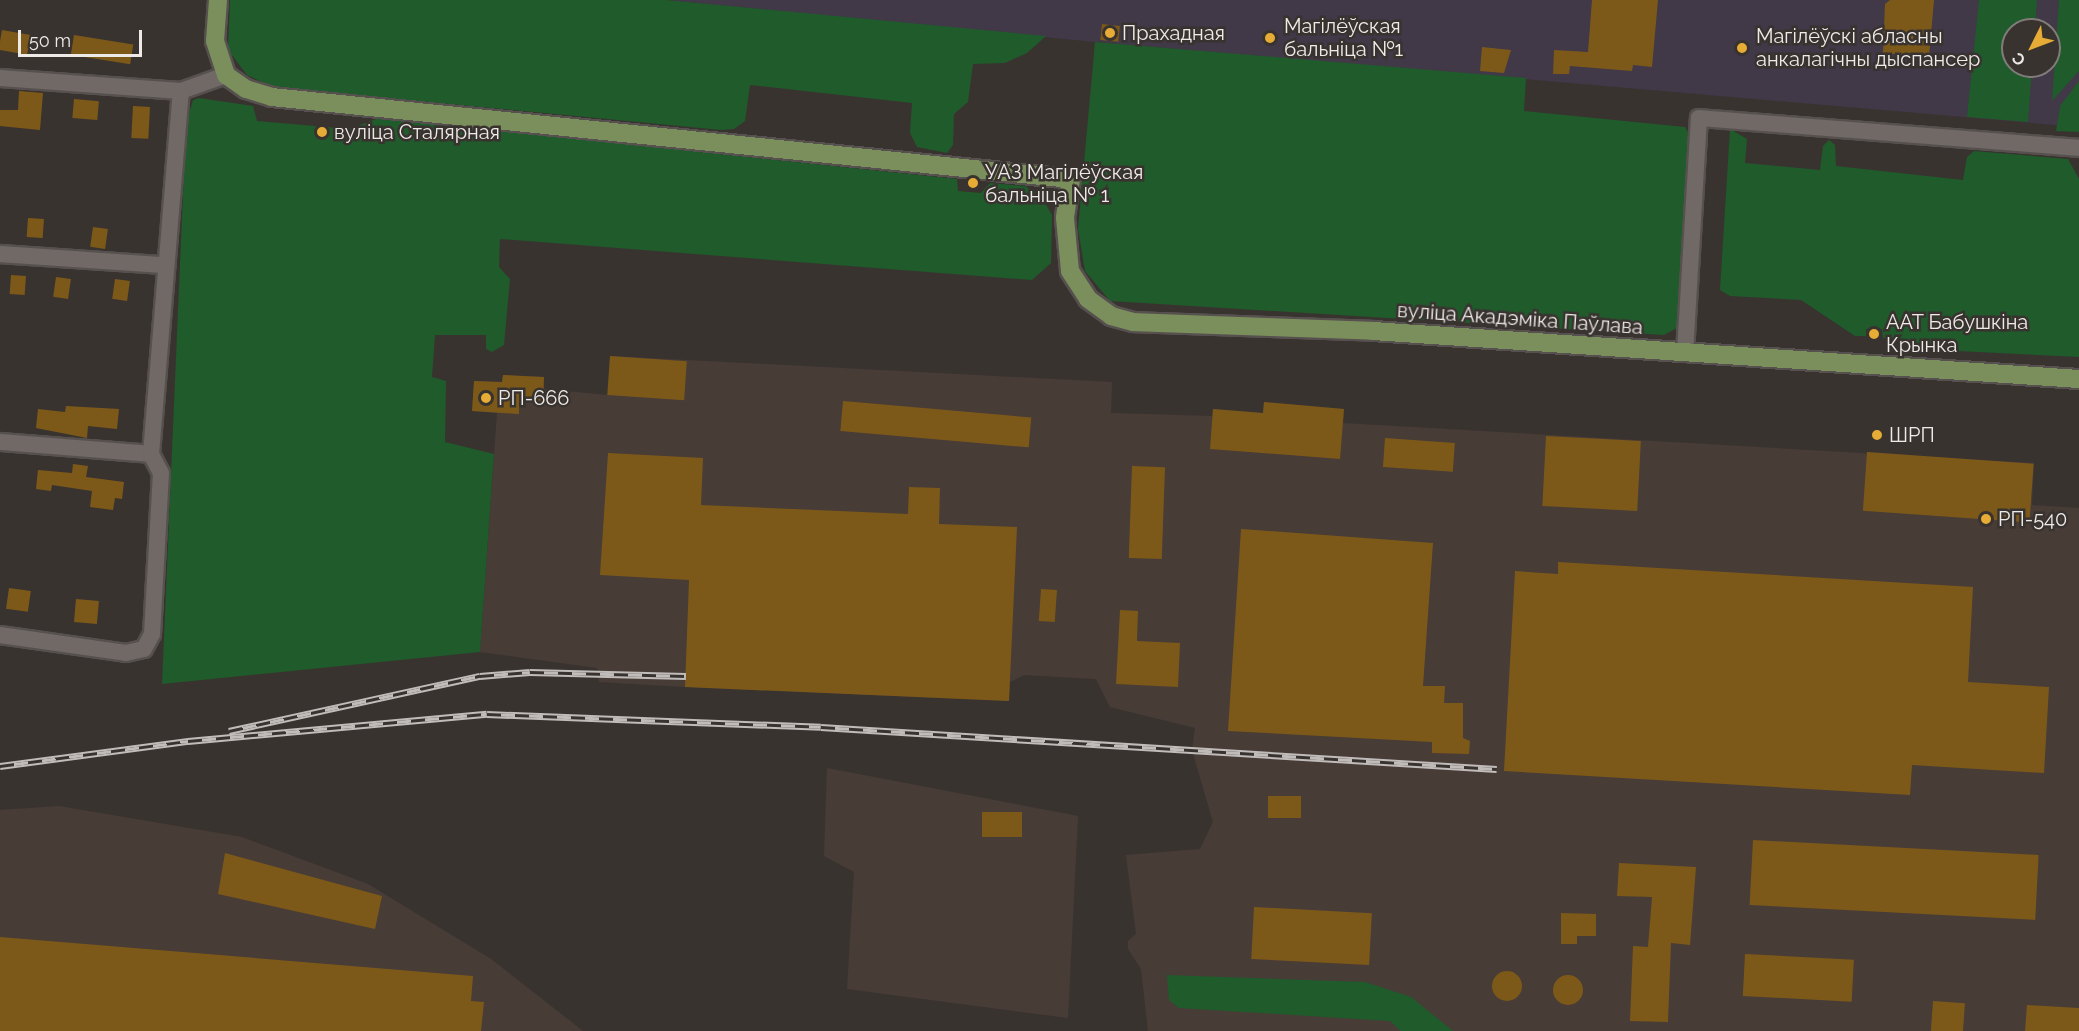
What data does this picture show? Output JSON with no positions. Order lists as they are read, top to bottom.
{
  "streets": {
    "main road": ["вуліца Акадэміка Паўлава"]
  },
  "places": [
    "Прахадная",
    "Магілёўская бальніца №1",
    "Магілёўскі абласны анкалагічны дыспансер",
    "вуліца Сталярная",
    "УАЗ Магілёўская бальніца № 1",
    "ААТ Бабушкіна Крынка",
    "РП-666",
    "ШРП",
    "РП-540"
  ],
  "scale_bar": "50 m",
  "north": "bottom left"
}
